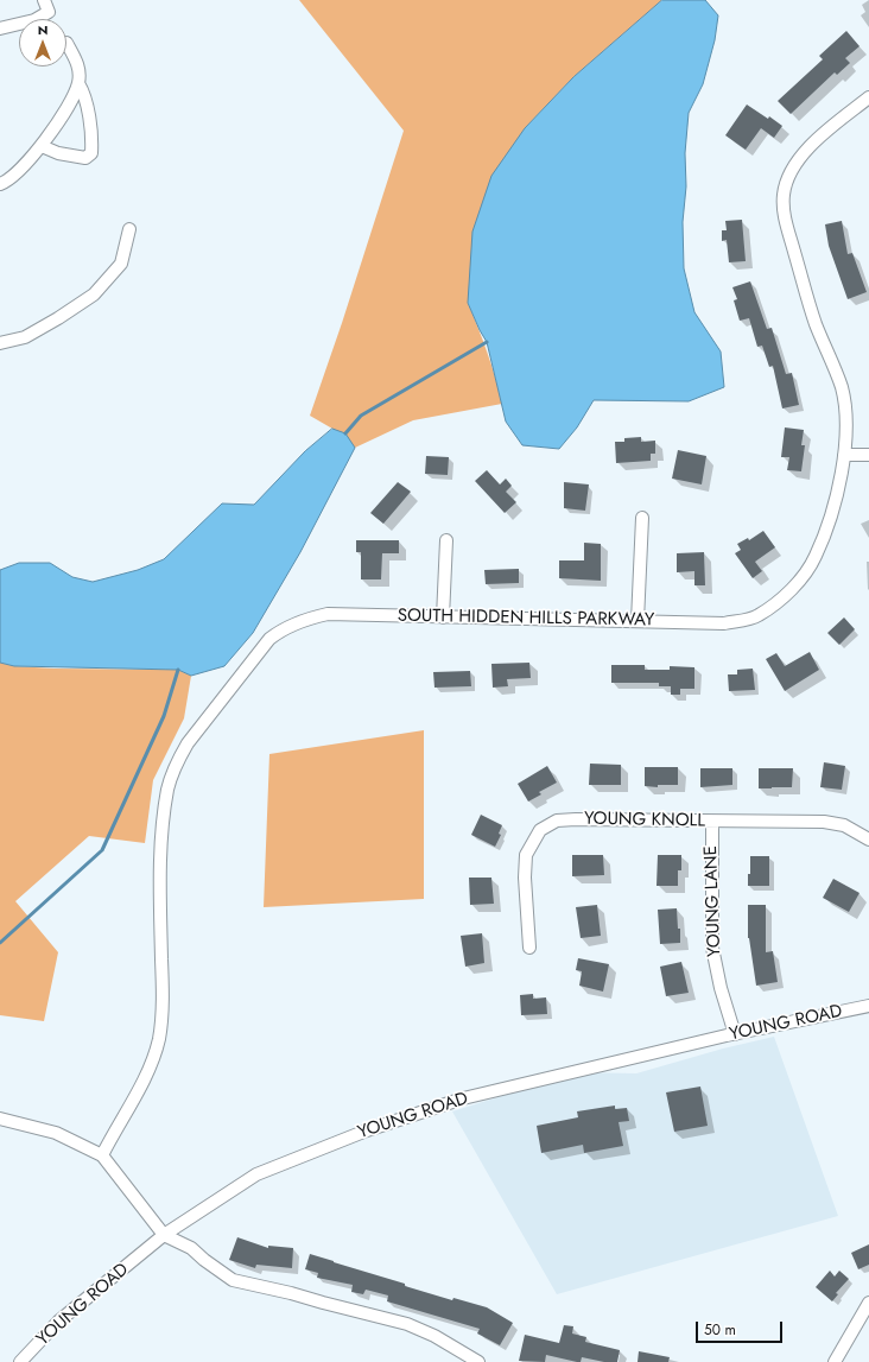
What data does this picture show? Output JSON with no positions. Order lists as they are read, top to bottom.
{
  "streets": {
    "street": [
      "SOUTH HIDDEN HILLS PARKWAY",
      "YOUNG KNOLL",
      "YOUNG LANE",
      "YOUNG ROAD"
    ]
  },
  "crossings": [
    ["YOUNG KNOLL", "YOUNG LANE"],
    ["YOUNG LANE", "YOUNG ROAD"]
  ],
  "scale_bar": "50 m",
  "north": "top"
}
